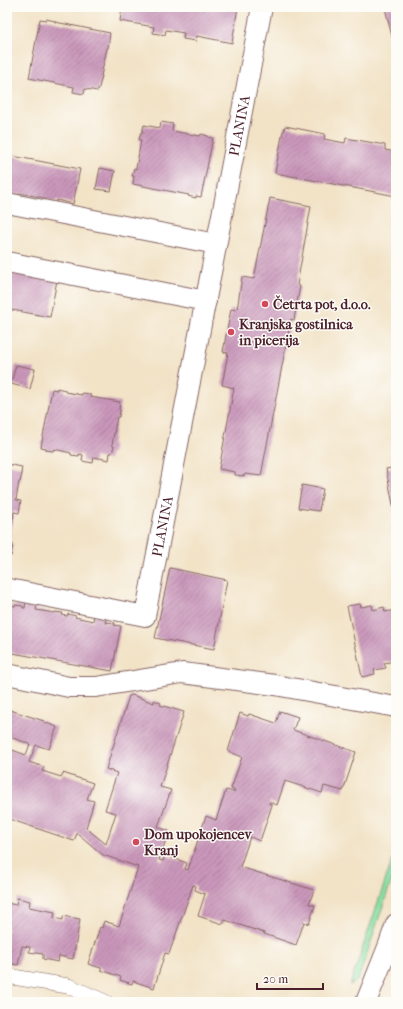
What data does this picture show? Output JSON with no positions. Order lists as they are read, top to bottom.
{
  "streets": {
    "street": ["PLANINA"]
  },
  "places": ["Četrta pot, d.o.o.", "Kranjska gostilnica in picerija", "Dom upokojencev Kranj"],
  "scale_bar": "20 m"
}
